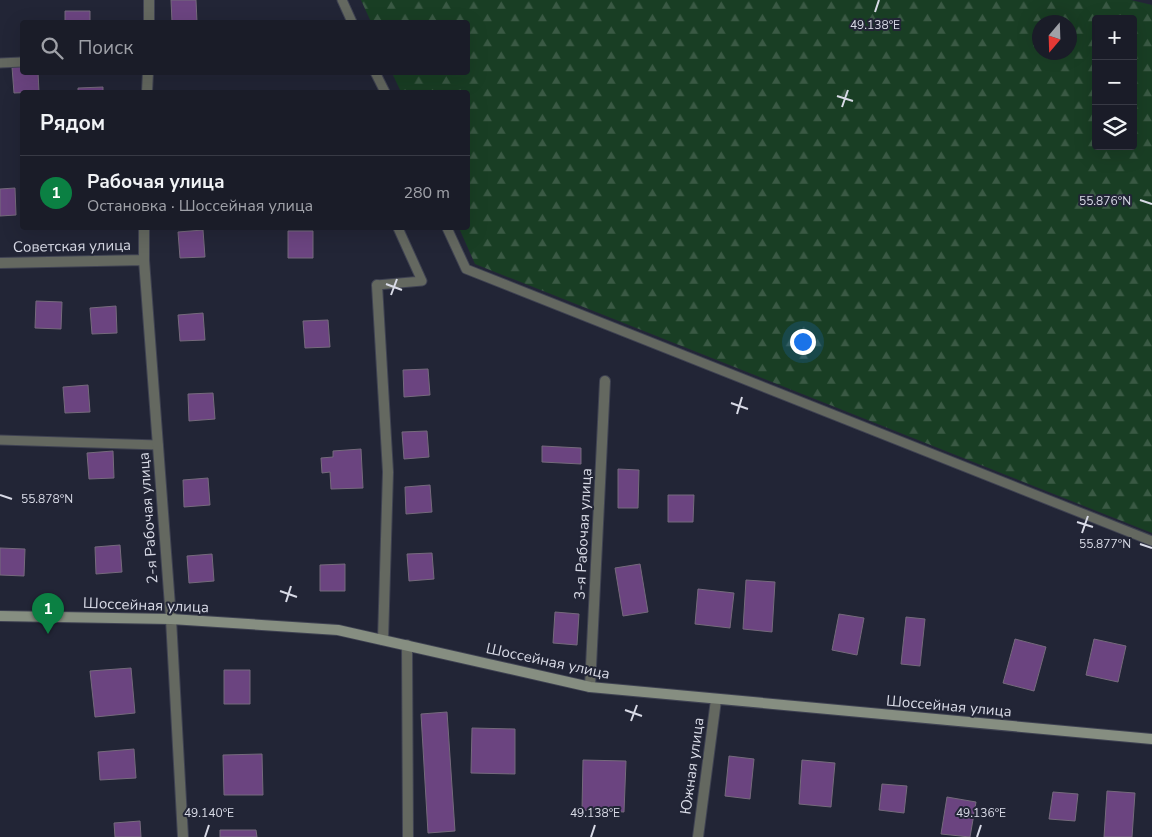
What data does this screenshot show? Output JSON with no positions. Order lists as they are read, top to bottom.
{
  "streets": {
    "street": [
      "Советская улица",
      "2-я Рабочая улица",
      "3-я Рабочая улица",
      "Шоссейная улица",
      "Южная улица"
    ]
  },
  "crossings": [
    ["Советская улица", "2-я Рабочая улица"],
    ["2-я Рабочая улица", "Шоссейная улица"],
    ["3-я Рабочая улица", "Шоссейная улица"],
    ["Шоссейная улица", "Южная улица"]
  ],
  "north": "bottom",
  "page": {
    "map_buttons": ["+", "−"],
    "search": "Поиск",
    "heading": "Рядом",
    "list": [
      {
        "mark": "1",
        "name": "Рабочая улица",
        "note": "Остановка · Шоссейная улица",
        "value": "280 m"
      }
    ],
    "pins": "1"
  },
  "coordinates": [
    "49.138°E",
    "55.876°N",
    "55.878°N",
    "55.877°N",
    "49.140°E",
    "49.136°E"
  ]
}
